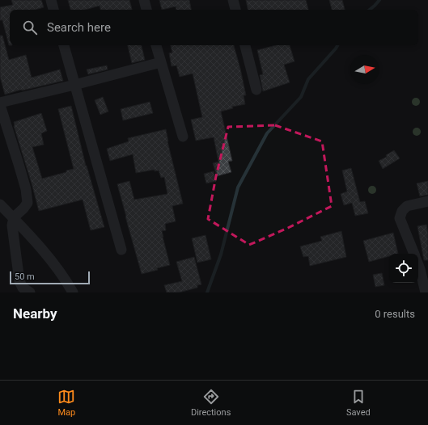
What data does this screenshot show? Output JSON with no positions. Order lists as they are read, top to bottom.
{
  "scale_bar": "50 m",
  "north": "right",
  "page": {
    "search": "Search here",
    "scale": "50 m",
    "heading": ["Nearby", "0 results"],
    "nav": ["Map", "Directions", "Saved"]
  }
}
